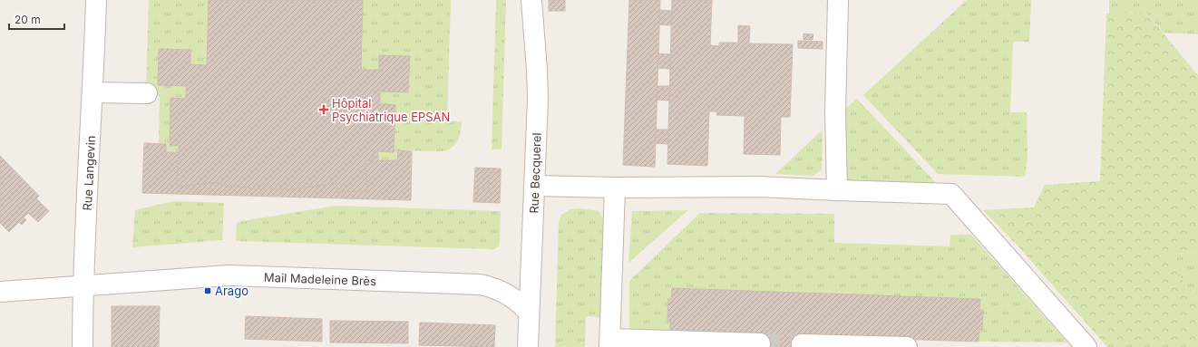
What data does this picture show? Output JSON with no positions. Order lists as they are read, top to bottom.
{
  "streets": {
    "street": ["Rue Langevin", "Rue Becquerel", "Mail Madeleine Brès"]
  },
  "crossings": [
    ["Rue Langevin", "Mail Madeleine Brès"],
    ["Rue Becquerel", "Mail Madeleine Brès"]
  ],
  "places": {
    "health": ["Hôpital Psychiatrique EPSAN"],
    "transit": ["Arago"]
  },
  "scale_bar": "20 m"
}
